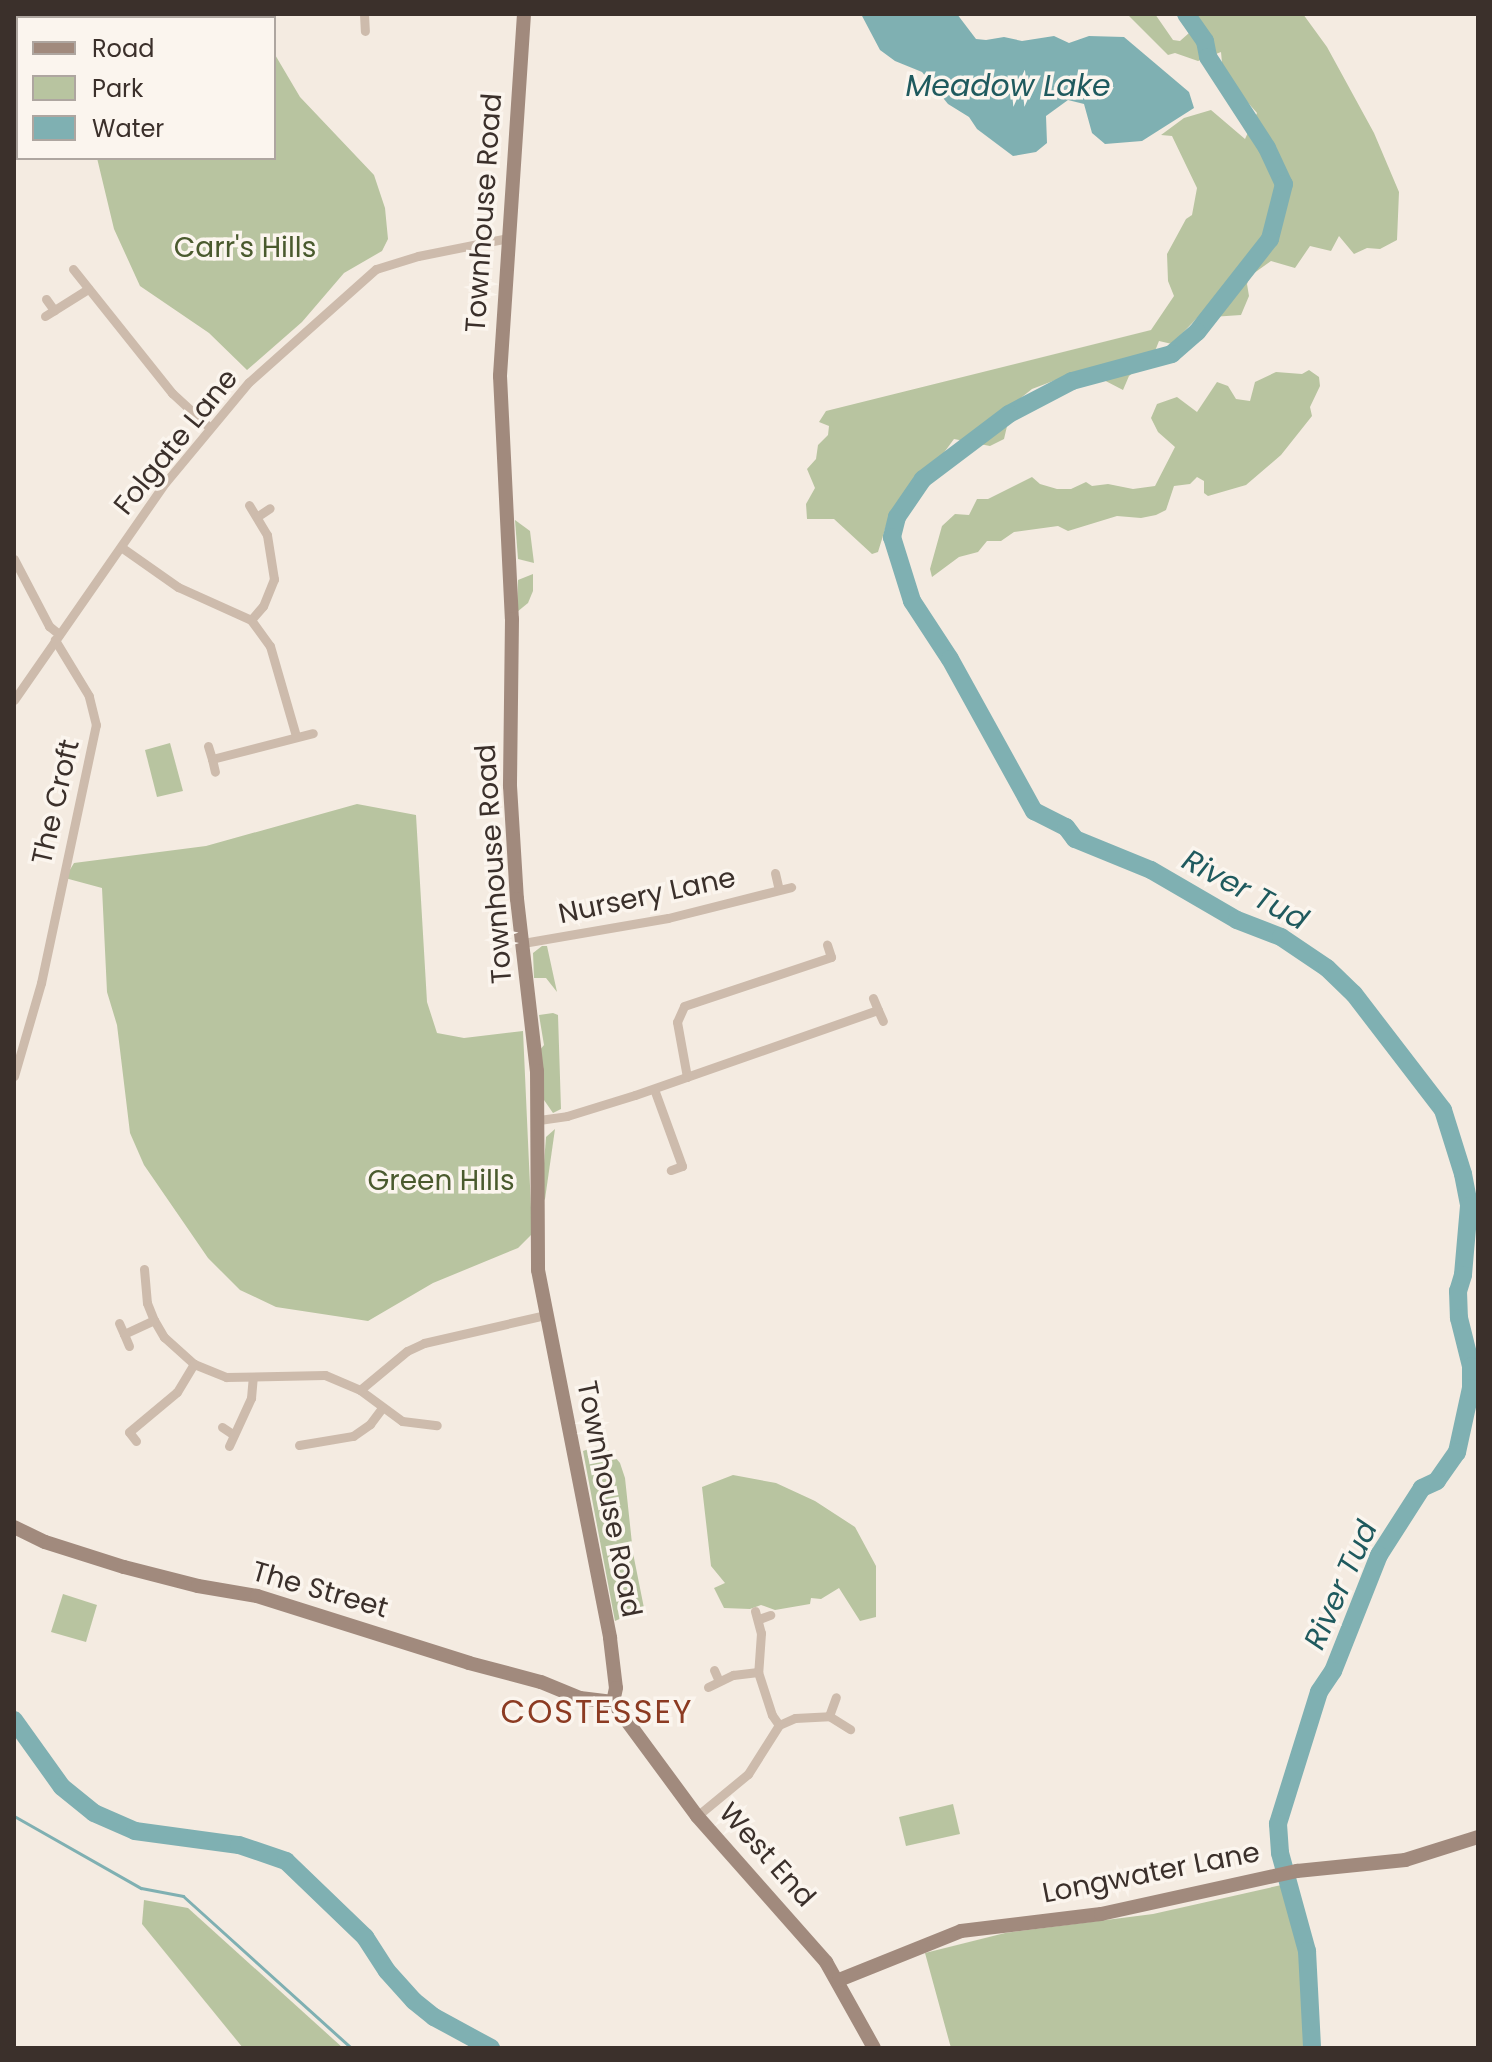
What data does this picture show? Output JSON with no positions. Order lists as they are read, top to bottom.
{
  "streets": {
    "street": [
      "Townhouse Road",
      "Folgate Lane",
      "The Croft",
      "Nursery Lane",
      "The Street",
      "West End",
      "Longwater Lane"
    ]
  },
  "crossings": [
    ["Townhouse Road", "Folgate Lane"],
    ["Townhouse Road", "Nursery Lane"],
    ["Townhouse Road", "The Street"],
    ["Townhouse Road", "West End"],
    ["Folgate Lane", "The Croft"],
    ["The Street", "West End"],
    ["West End", "Longwater Lane"]
  ],
  "districts": ["COSTESSEY"],
  "water": ["Meadow Lake", "River Tud"],
  "parks": ["Carr's Hills", "Green Hills"],
  "legend": ["Road", "Park", "Water"]
}
